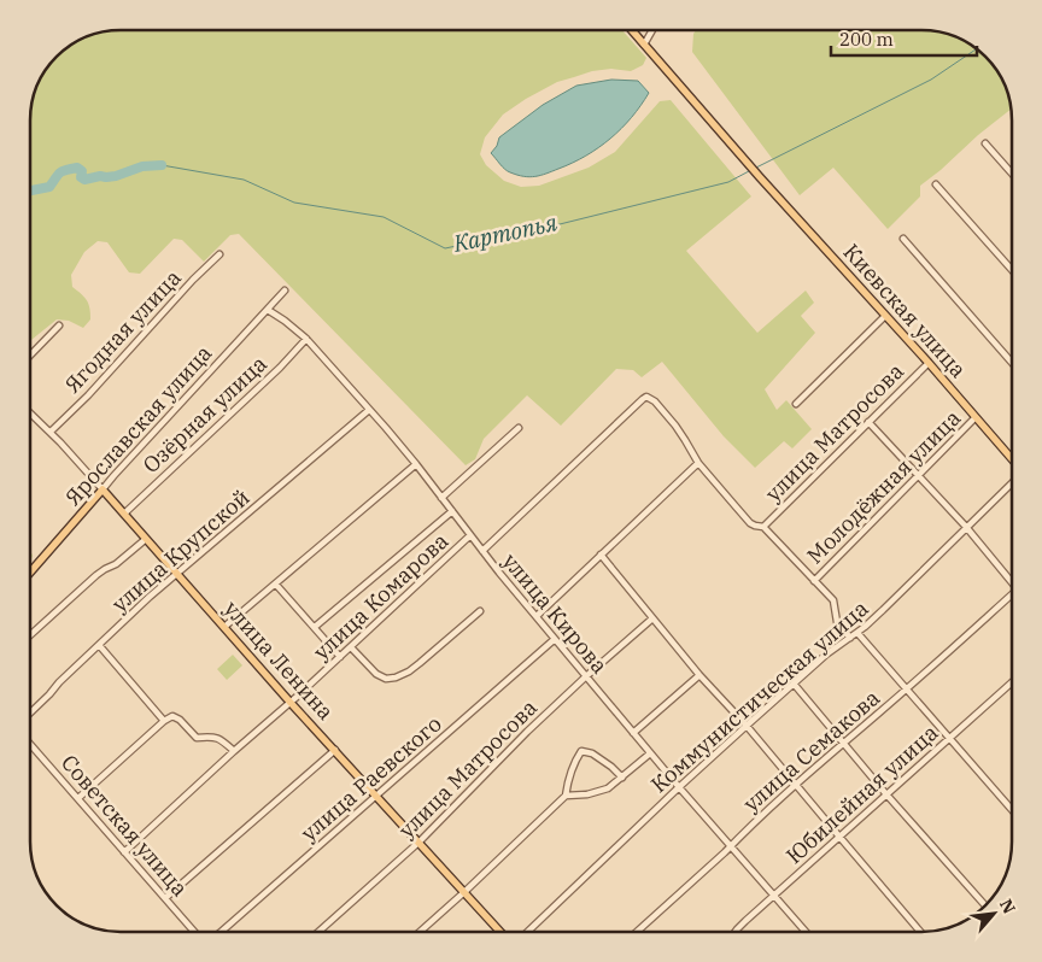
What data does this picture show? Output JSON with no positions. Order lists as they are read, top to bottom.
{
  "streets": {
    "main road": ["Киевская улица", "Ярославская улица", "улица Ленина"],
    "street": [
      "Ягодная улица",
      "Озёрная улица",
      "улица Матросова",
      "Молодёжная улица",
      "улица Крупской",
      "улица Комарова",
      "улица Кирова",
      "Коммунистическая улица",
      "улица Семакова",
      "улица Раевского",
      "Юбилейная улица",
      "Советская улица"
    ]
  },
  "crossings": [
    ["Киевская улица", "улица Матросова"],
    ["Киевская улица", "Молодёжная улица"],
    ["Ягодная улица", "улица Ленина"],
    ["Озёрная улица", "улица Кирова"],
    ["Озёрная улица", "улица Ленина"],
    ["Ярославская улица", "улица Кирова"],
    ["Ярославская улица", "улица Ленина"],
    ["улица Матросова", "улица Кирова"],
    ["улица Матросова", "улица Ленина"],
    ["улица Крупской", "улица Кирова"],
    ["улица Крупской", "улица Ленина"],
    ["улица Комарова", "улица Кирова"],
    ["улица Комарова", "улица Ленина"],
    ["улица Комарова", "Советская улица"],
    ["улица Кирова", "Коммунистическая улица"],
    ["улица Кирова", "улица Семакова"],
    ["улица Кирова", "улица Раевского"],
    ["улица Кирова", "Юбилейная улица"],
    ["улица Ленина", "улица Раевского"]
  ],
  "water": ["Картопья"],
  "scale_bar": "200 m",
  "north": "top right"
}
